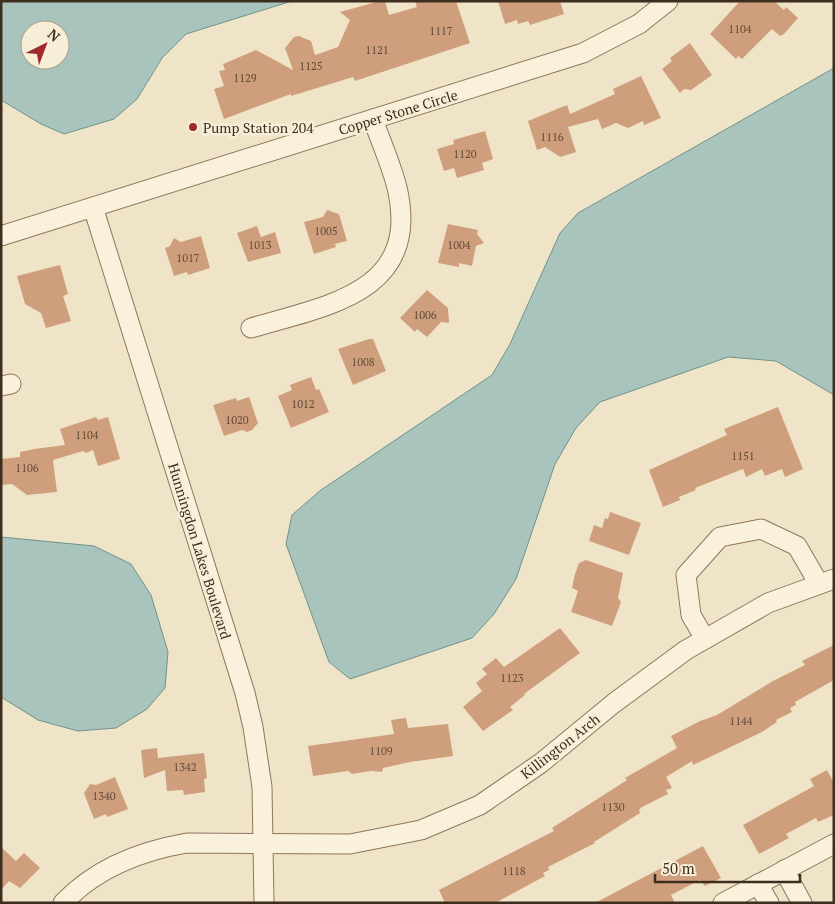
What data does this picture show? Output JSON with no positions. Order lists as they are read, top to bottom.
{
  "streets": {
    "street": ["Copper Stone Circle", "Hunningdon Lakes Boulevard", "Killington Arch"]
  },
  "crossings": [
    ["Copper Stone Circle", "Hunningdon Lakes Boulevard"],
    ["Hunningdon Lakes Boulevard", "Killington Arch"]
  ],
  "places": ["Pump Station 204"],
  "house_numbers": [
    "1104",
    "1117",
    "1121",
    "1125",
    "1129",
    "1116",
    "1120",
    "1005",
    "1013",
    "1004",
    "1017",
    "1006",
    "1008",
    "1012",
    "1020",
    "1104",
    "1151",
    "1106",
    "1123",
    "1144",
    "1109",
    "1342",
    "1340",
    "1130",
    "1118"
  ],
  "scale_bar": "50 m",
  "north": "top right"
}
